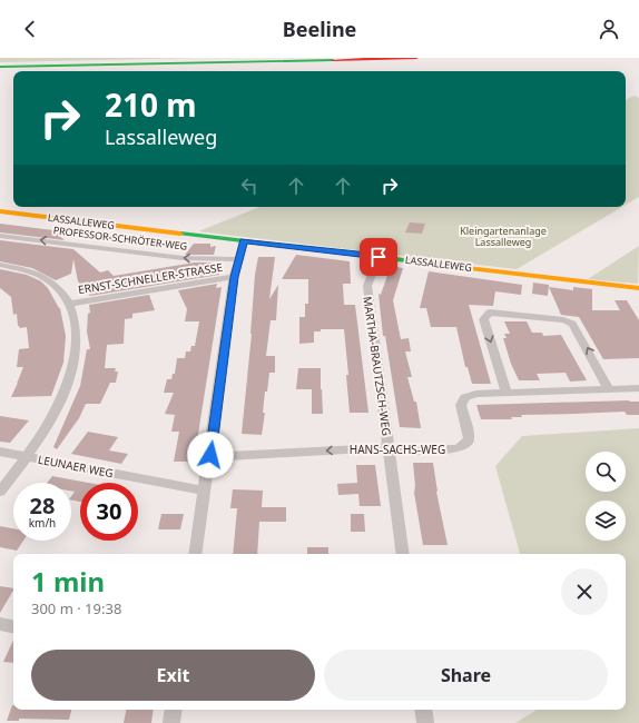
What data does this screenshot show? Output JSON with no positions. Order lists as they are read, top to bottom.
{
  "streets": {
    "main road": ["LASSALLEWEG"],
    "street": [
      "PROFESSOR-SCHRÖTER-WEG",
      "ERNST-SCHNELLER-STRASSE",
      "MARTHA-BRAUTZSCH-WEG",
      "HANS-SACHS-WEG",
      "LEUNAER WEG"
    ]
  },
  "crossings": [
    ["LASSALLEWEG", "MARTHA-BRAUTZSCH-WEG"],
    ["MARTHA-BRAUTZSCH-WEG", "HANS-SACHS-WEG"]
  ],
  "one_way": ["PROFESSOR-SCHRÖTER-WEG", "HANS-SACHS-WEG"],
  "parks": ["Kleingartenanlage Lassalleweg"],
  "page": {
    "header": "Beeline",
    "turn": ["210 m", "Lassalleweg"],
    "speed": "28 km/h",
    "limit": "30",
    "heading": ["1 min", "300 m · 19:38"],
    "buttons": ["Exit", "Share"]
  }
}
